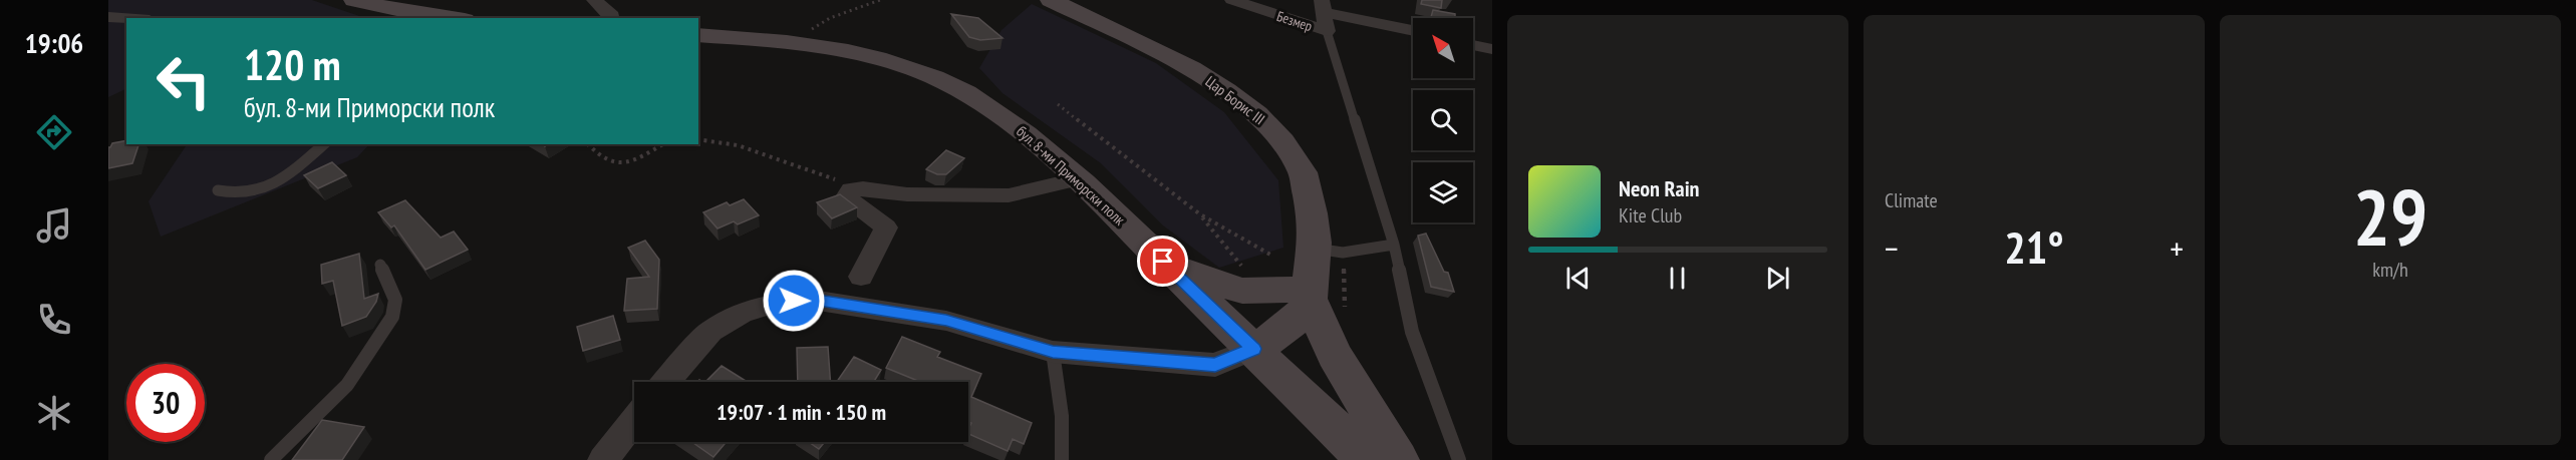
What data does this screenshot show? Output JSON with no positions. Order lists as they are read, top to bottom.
{
  "streets": {
    "street": ["Безмер", "Цар Борис III", "бул. 8-ми Приморски полк"]
  },
  "north": "top left",
  "page": {
    "tabs": "19:06",
    "tile": [
      "Climate",
      ["29", "km/h"]
    ],
    "turn": ["120 m", "бул. 8-ми Приморски полк"],
    "song": ["Neon Rain", "Kite Club"],
    "heat": ["−", "21°", "+"],
    "limit": "30",
    "trip": "19:07 · 1 min · 150 m"
  }
}
